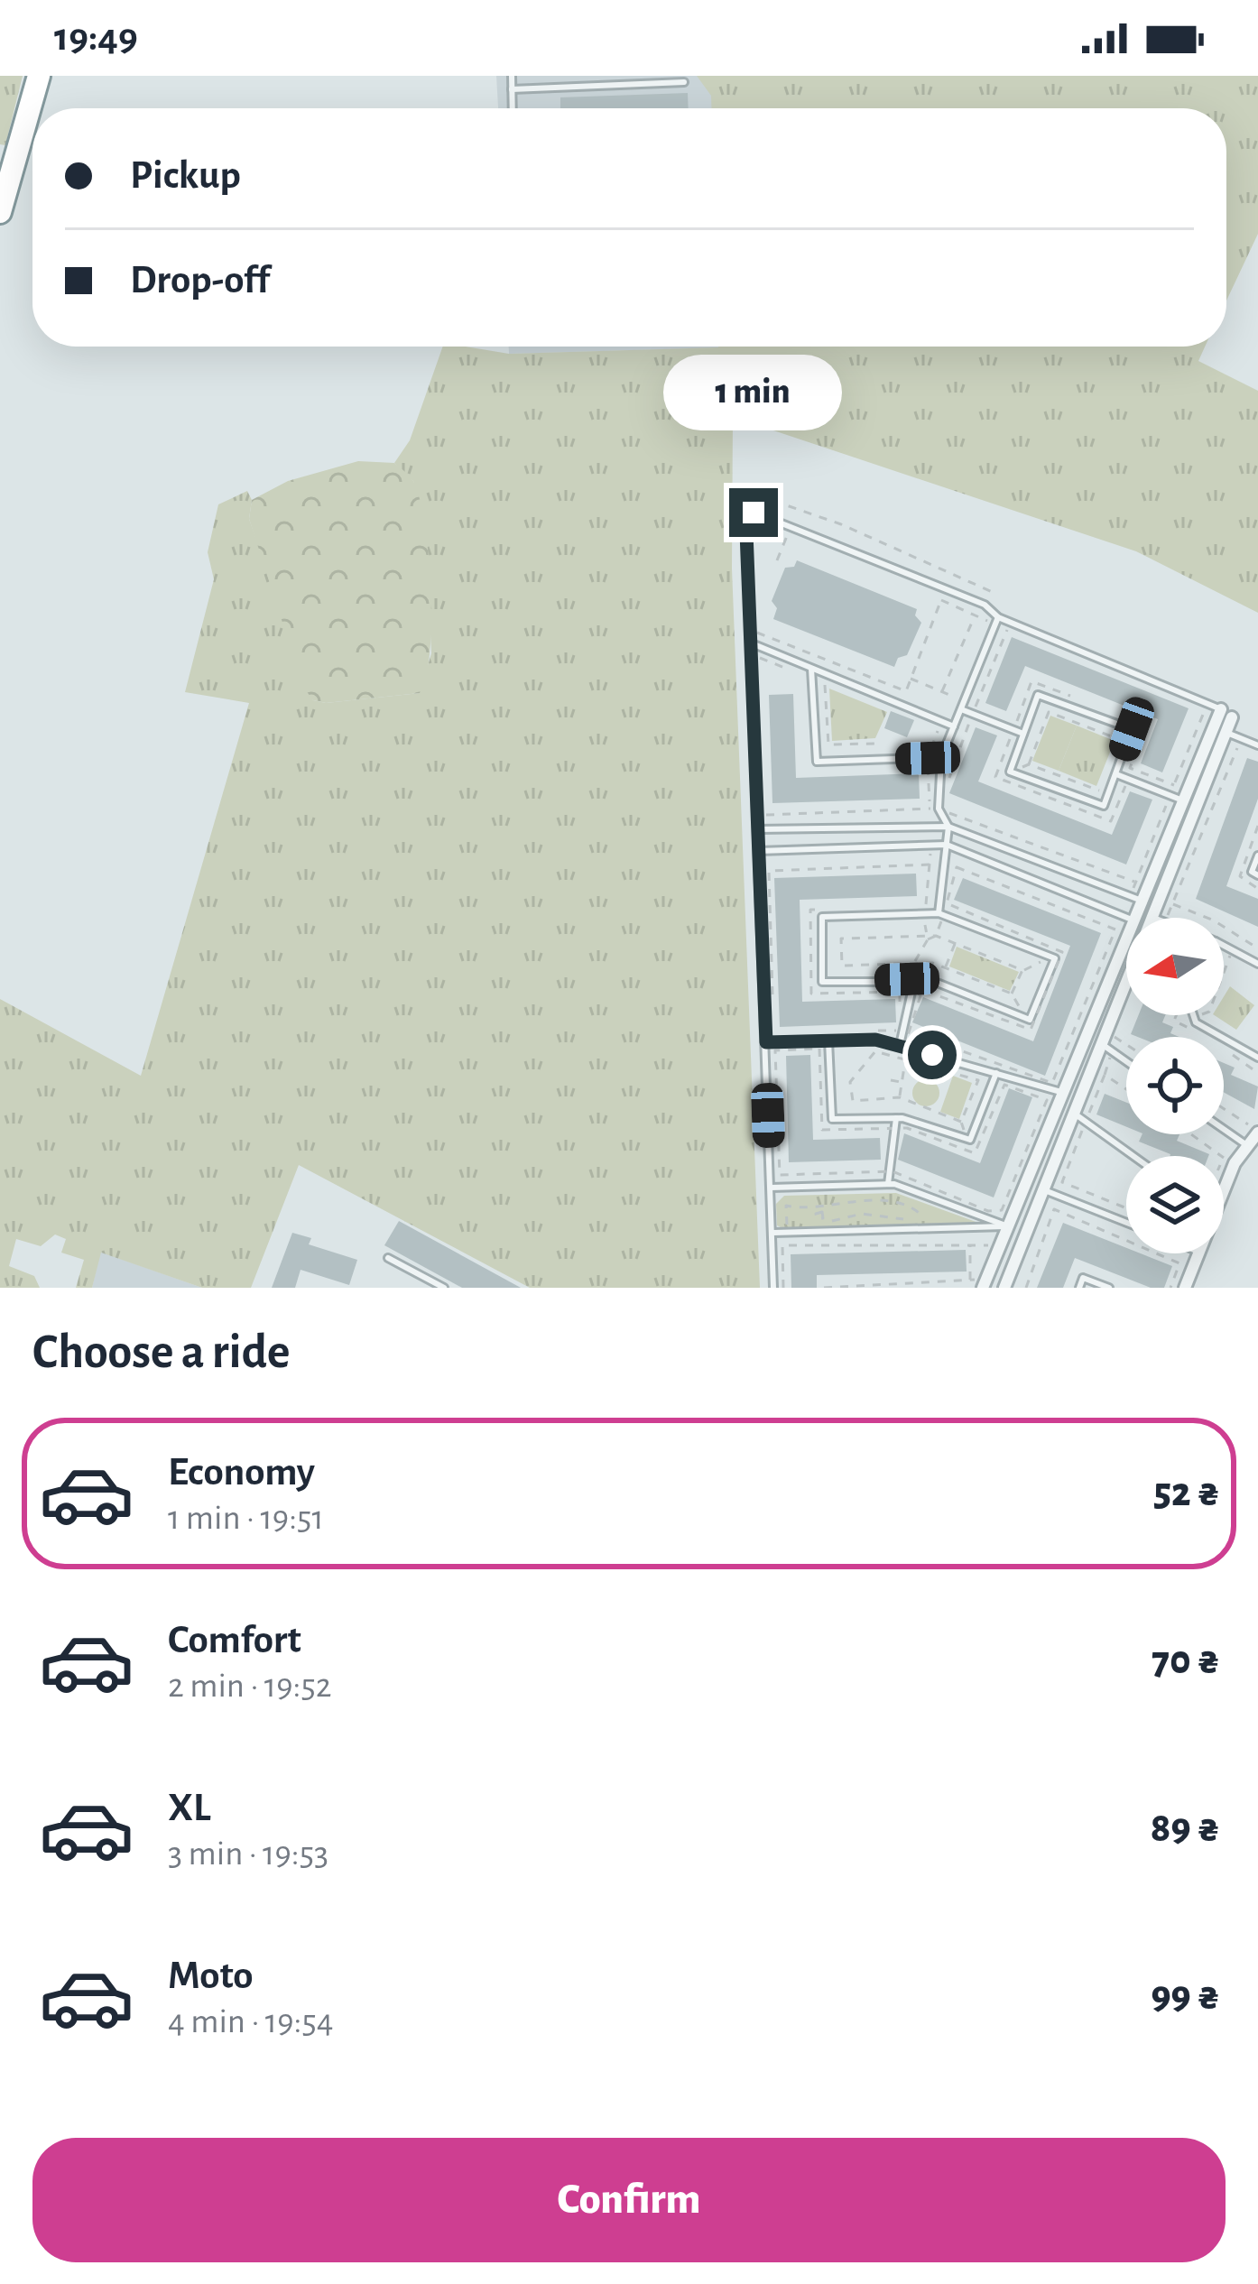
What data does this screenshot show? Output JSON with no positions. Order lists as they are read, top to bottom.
{
  "north": "left",
  "page": {
    "status": "19:49",
    "banner": ["Pickup", "Drop-off"],
    "bubble": "1 min",
    "heading": "Choose a ride",
    "list": [
      {
        "name": "Economy",
        "note": "1 min · 19:51",
        "value": "52 ₴"
      },
      {
        "name": "Comfort",
        "note": "2 min · 19:52",
        "value": "70 ₴"
      },
      {
        "name": "XL",
        "note": "3 min · 19:53",
        "value": "89 ₴"
      },
      {
        "name": "Moto",
        "note": "4 min · 19:54",
        "value": "99 ₴"
      }
    ],
    "buttons": "Confirm"
  }
}
